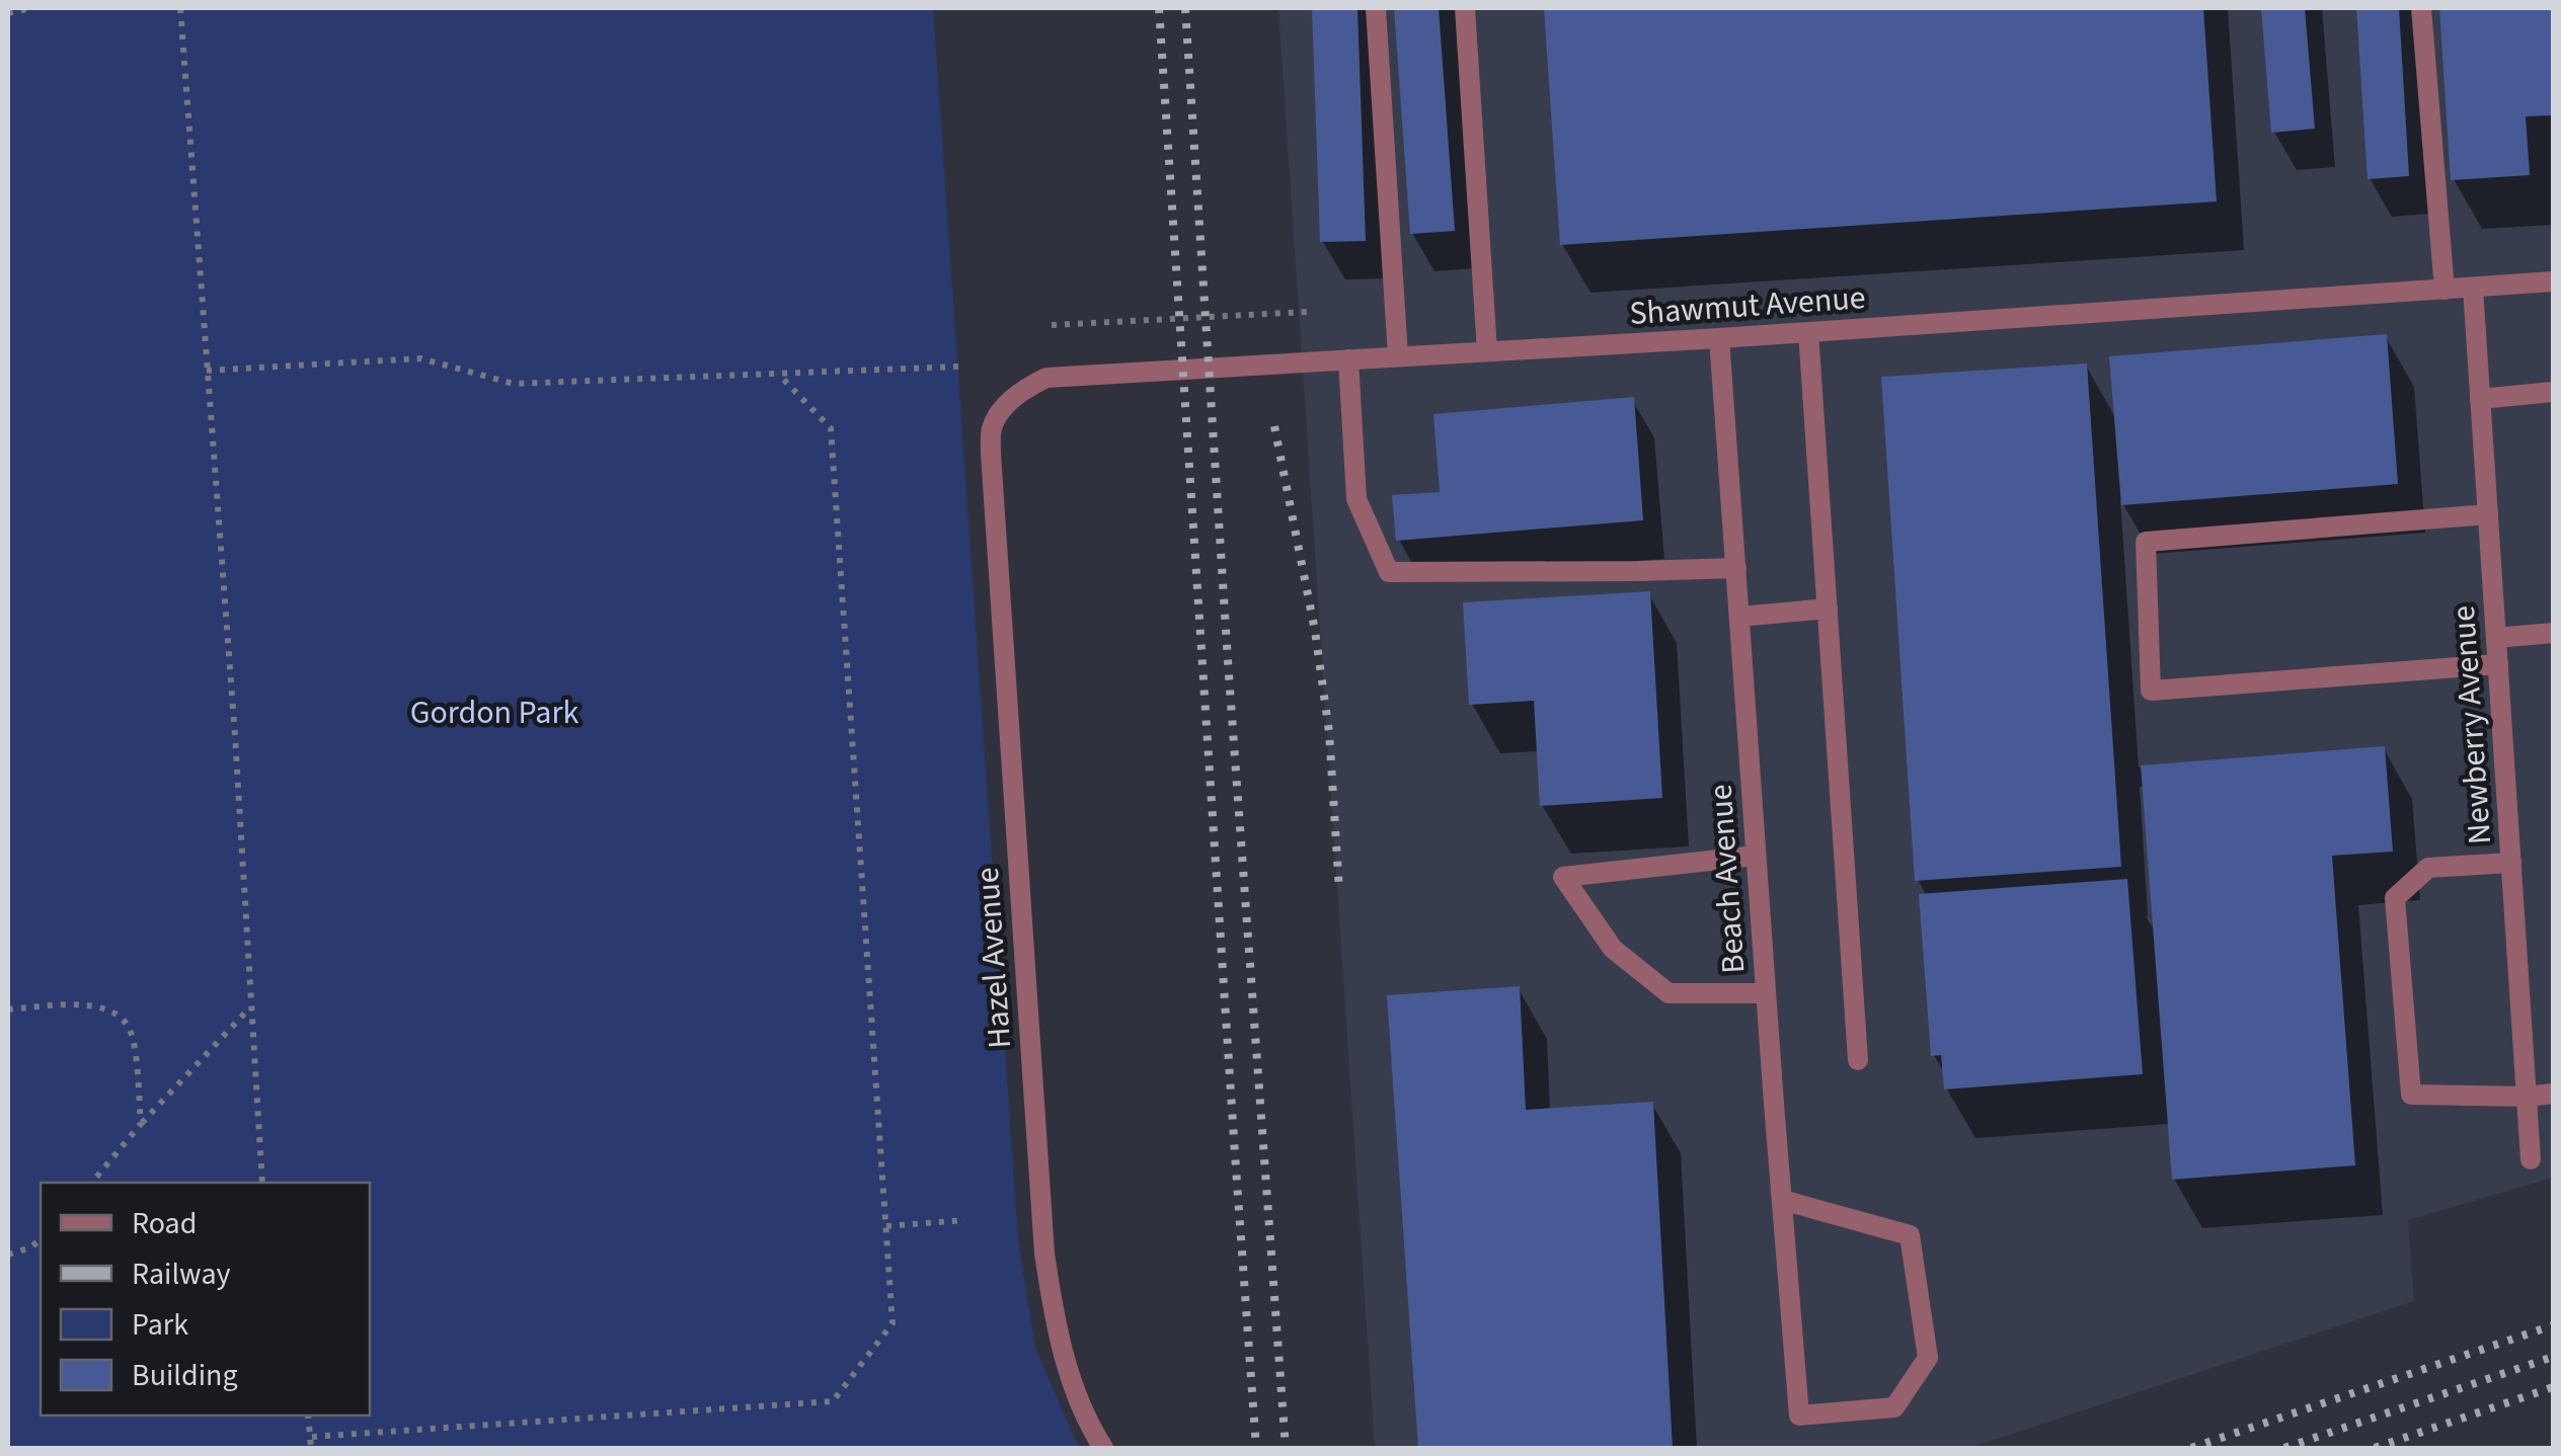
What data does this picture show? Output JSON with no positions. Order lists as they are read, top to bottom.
{
  "streets": {
    "street": [
      "Shawmut Avenue",
      "Newberry Avenue",
      "Beach Avenue",
      "Hazel Avenue"
    ]
  },
  "crossings": [
    ["Shawmut Avenue", "Newberry Avenue"],
    ["Shawmut Avenue", "Beach Avenue"],
    ["Shawmut Avenue", "Hazel Avenue"]
  ],
  "parks": ["Gordon Park"],
  "legend": [
    "Road",
    "Railway",
    "Park",
    "Building"
  ]
}
